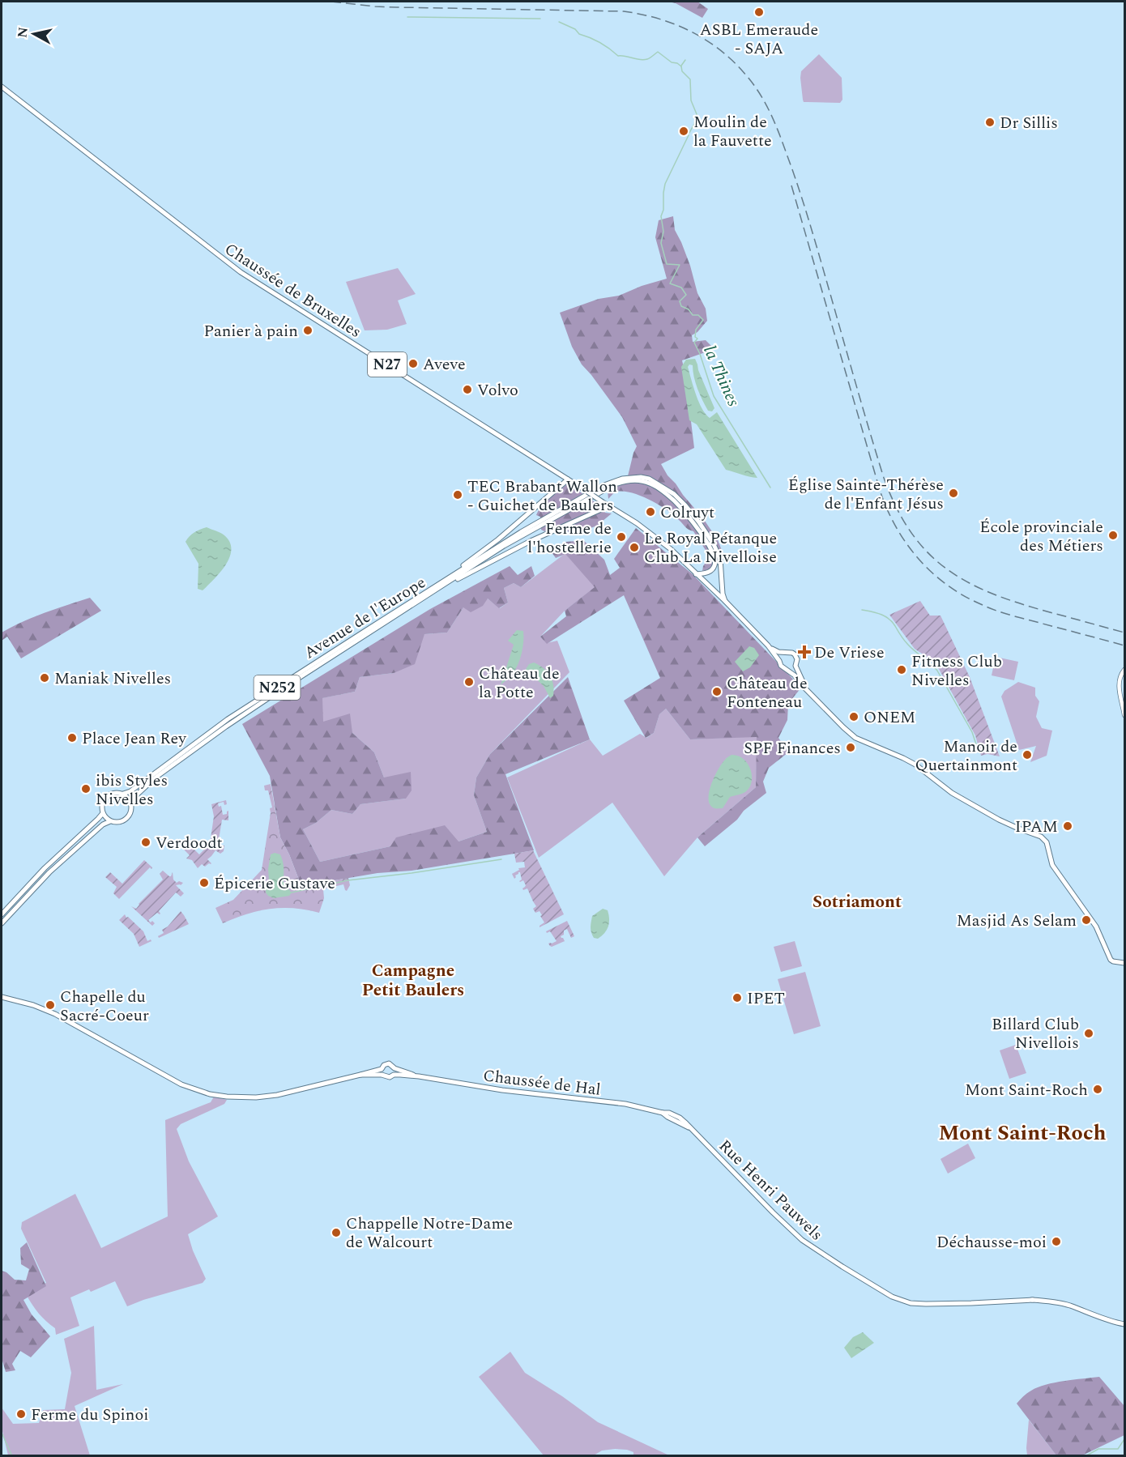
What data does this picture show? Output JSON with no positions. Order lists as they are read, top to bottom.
{
  "streets": {
    "main road": [
      "Chaussée de Bruxelles",
      "N27",
      "Avenue de l'Europe",
      "N252",
      "Chaussée de Hal",
      "Rue Henri Pauwels"
    ]
  },
  "crossings": [
    ["Chaussée de Bruxelles", "N27"],
    ["Avenue de l'Europe", "N252"],
    ["Chaussée de Hal", "Rue Henri Pauwels"]
  ],
  "districts": ["Sotriamont", "Campagne Petit Baulers", "Mont Saint-Roch"],
  "water": ["la Thines"],
  "places": {
    "other": [
      "ASBL Emeraude - SAJA",
      "Dr Sillis",
      "Moulin de la Fauvette",
      "Panier à pain",
      "Aveve",
      "Volvo",
      "Église Sainte-Thérèse de l'Enfant Jésus",
      "TEC Brabant Wallon - Guichet de Baulers",
      "Colruyt",
      "École provinciale des Métiers",
      "Ferme de l'hostellerie",
      "Le Royal Pétanque Club La Nivelloise",
      "Fitness Club Nivelles",
      "Maniak Nivelles",
      "Château de la Potte",
      "Château de Fonteneau",
      "ONEM",
      "Place Jean Rey",
      "SPF Finances",
      "Manoir de Quertainmont",
      "ibis Styles Nivelles",
      "IPAM",
      "Verdoodt",
      "Épicerie Gustave",
      "Masjid As Selam",
      "IPET",
      "Chapelle du Sacré-Coeur",
      "Billard Club Nivellois",
      "Mont Saint-Roch",
      "Chappelle Notre-Dame de Walcourt",
      "Déchausse-moi",
      "Ferme du Spinoi"
    ],
    "health": ["De Vriese"]
  },
  "north": "left"
}
